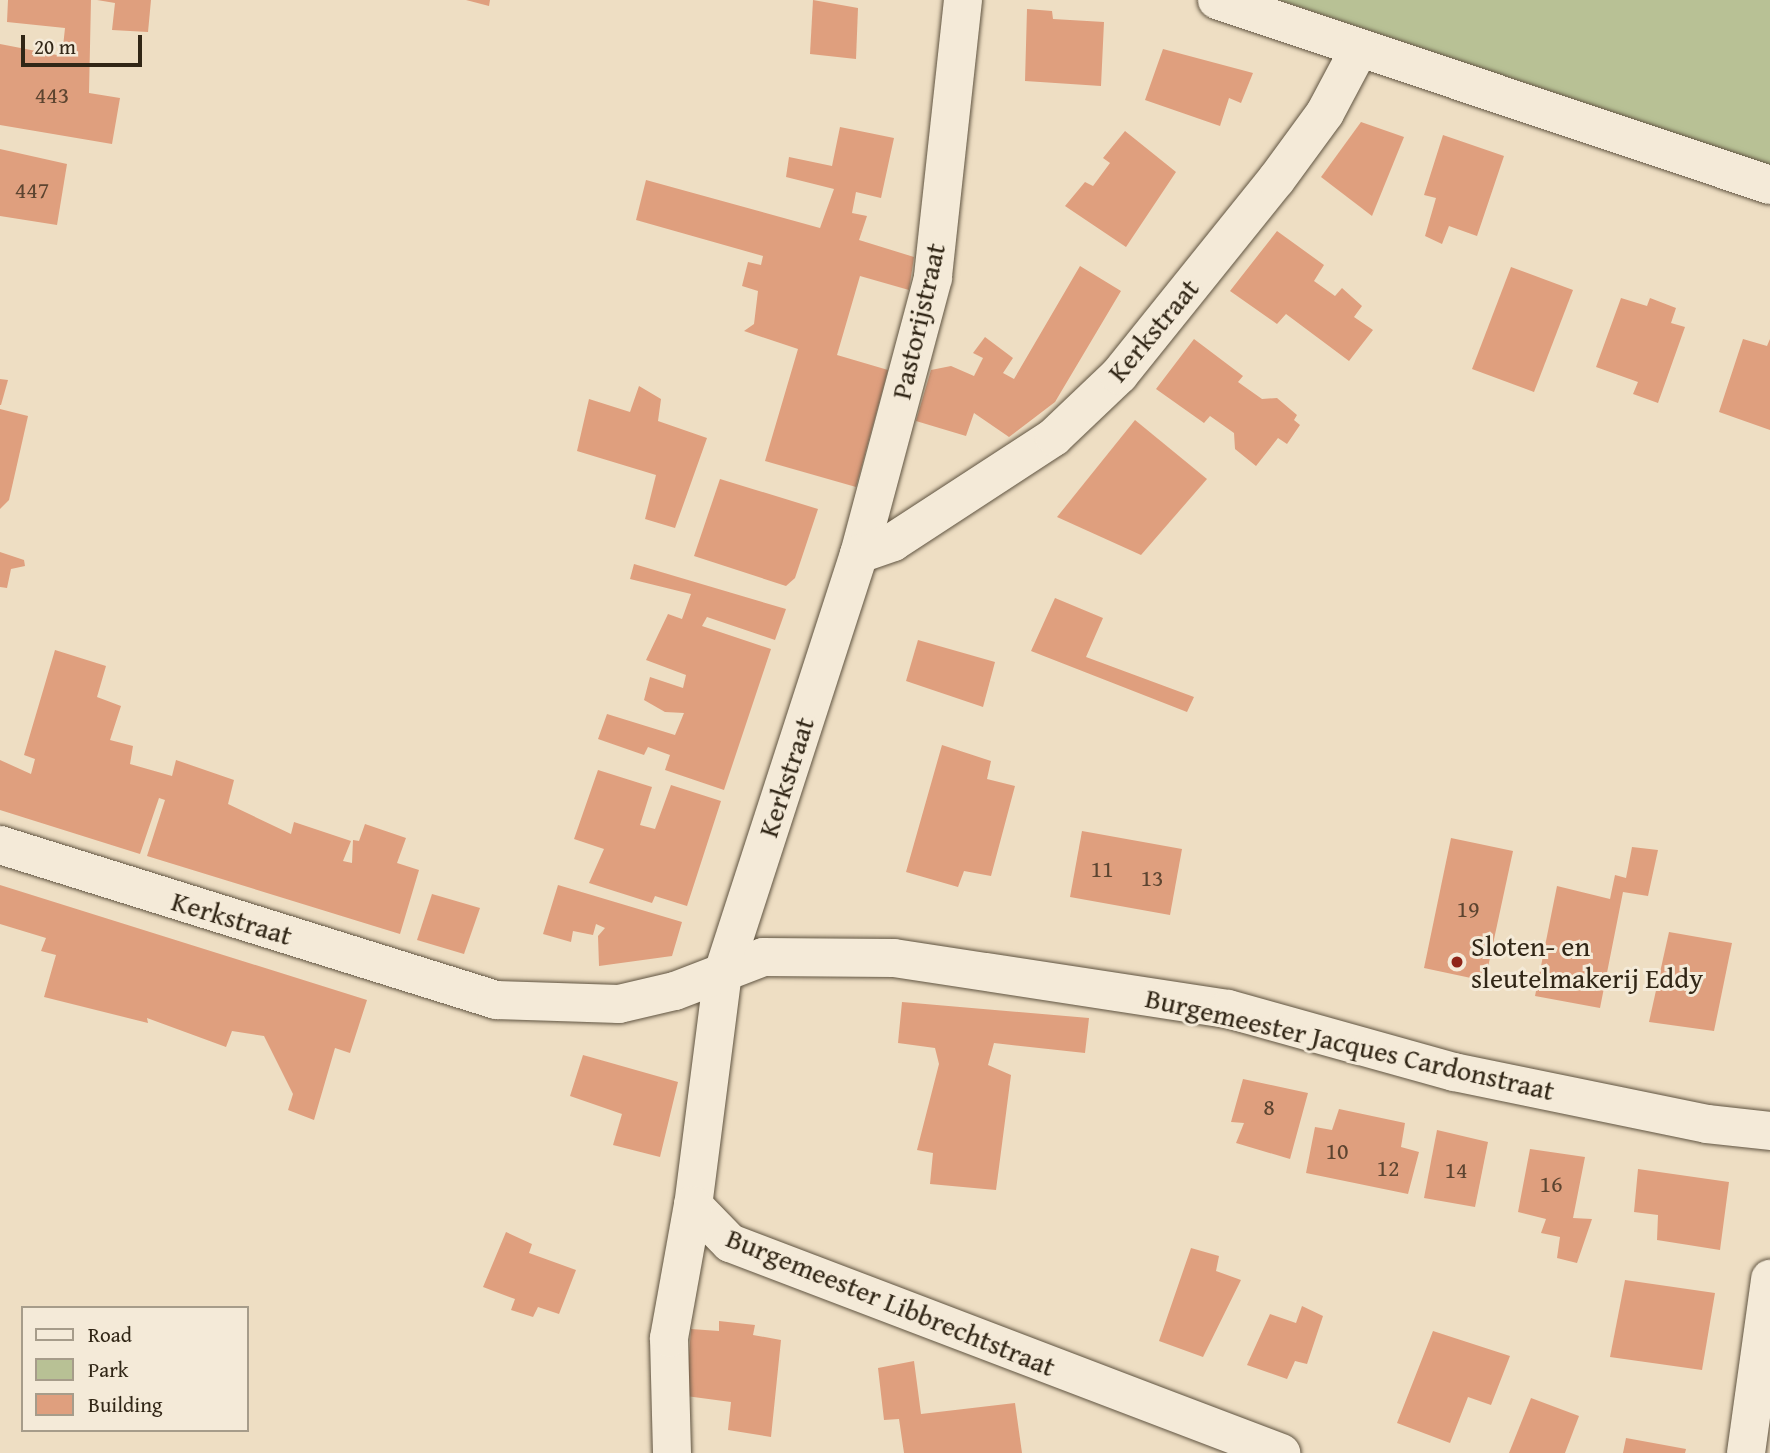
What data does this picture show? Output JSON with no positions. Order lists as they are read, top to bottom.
{
  "streets": {
    "street": [
      "Pastorijstraat",
      "Kerkstraat",
      "Burgemeester Jacques Cardonstraat",
      "Burgemeester Libbrechtstraat"
    ]
  },
  "crossings": [
    ["Pastorijstraat", "Kerkstraat"],
    ["Kerkstraat", "Burgemeester Jacques Cardonstraat"]
  ],
  "places": ["Sloten- en sleutelmakerij Eddy"],
  "house_numbers": [
    "443",
    "447",
    "11",
    "13",
    "19",
    "8",
    "10",
    "12",
    "14",
    "16"
  ],
  "legend": ["Road", "Park", "Building"],
  "scale_bar": "20 m"
}
